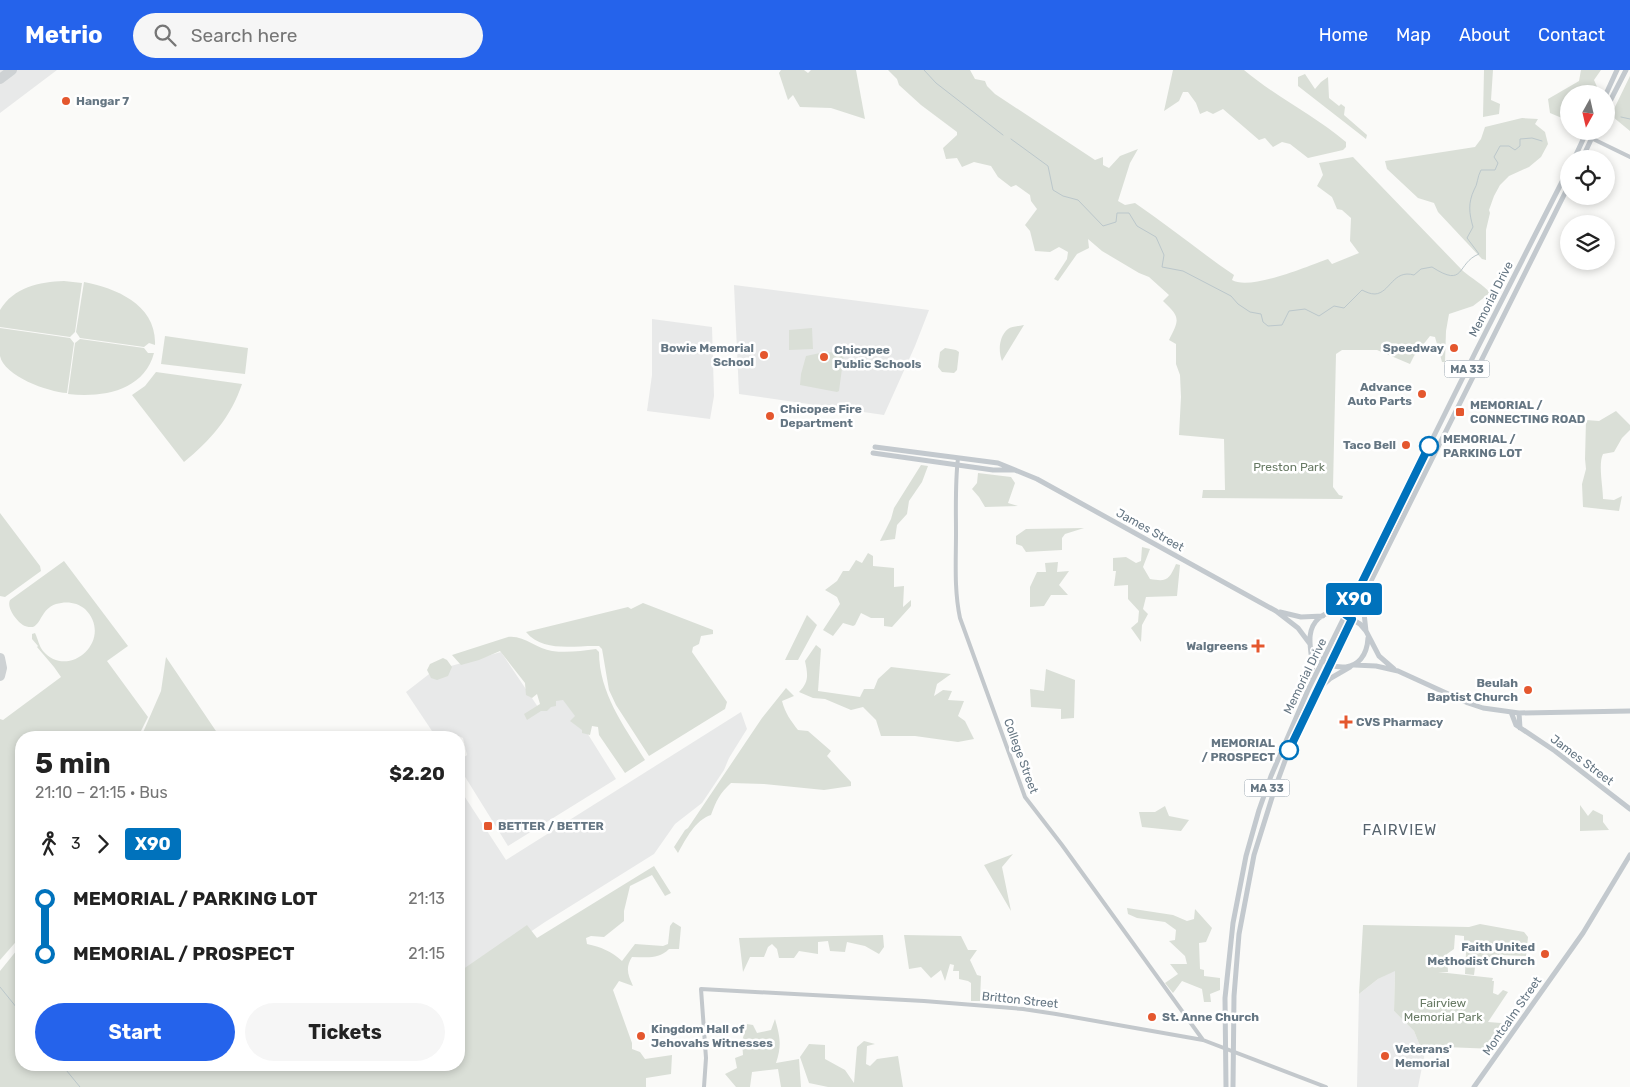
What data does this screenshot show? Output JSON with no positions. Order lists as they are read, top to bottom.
{
  "streets": {
    "main road": [
      "Memorial Drive",
      "MA 33",
      "James Street",
      "Montcalm Street"
    ],
    "street": ["College Street", "Britton Street"]
  },
  "crossings": [
    ["Memorial Drive", "James Street"],
    ["Memorial Drive", "Britton Street"],
    ["James Street", "College Street"],
    ["College Street", "Britton Street"]
  ],
  "districts": ["FAIRVIEW"],
  "parks": ["Preston Park", "Fairview Memorial Park"],
  "places": {
    "other": [
      "Hangar 7",
      "Speedway",
      "Bowie Memorial School",
      "Chicopee Public Schools",
      "Advance Auto Parts",
      "Chicopee Fire Department",
      "Taco Bell",
      "MEMORIAL / PARKING LOT",
      "Beulah Baptist Church",
      "MEMORIAL / PROSPECT",
      "Faith United Methodist Church",
      "St. Anne Church",
      "Kingdom Hall of Jehovahs Witnesses",
      "Veterans' Memorial"
    ],
    "transit": ["MEMORIAL / CONNECTING ROAD", "BETTER / BETTER"],
    "health": ["Walgreens", "CVS Pharmacy"]
  },
  "lines": ["bus line X90"],
  "north": "bottom",
  "page": {
    "header": "Metrio",
    "search": "Search here",
    "nav": [
      "Home",
      "Map",
      "About",
      "Contact"
    ],
    "on_map": "X90",
    "heading": ["5 min", "21:10 – 21:15 · Bus", "$2.20"],
    "legs": ["3", "X90"],
    "list": [
      {
        "name": "MEMORIAL / PARKING LOT",
        "value": "21:13"
      },
      {
        "name": "MEMORIAL / PROSPECT",
        "value": "21:15"
      }
    ],
    "buttons": ["Start", "Tickets"]
  }
}
